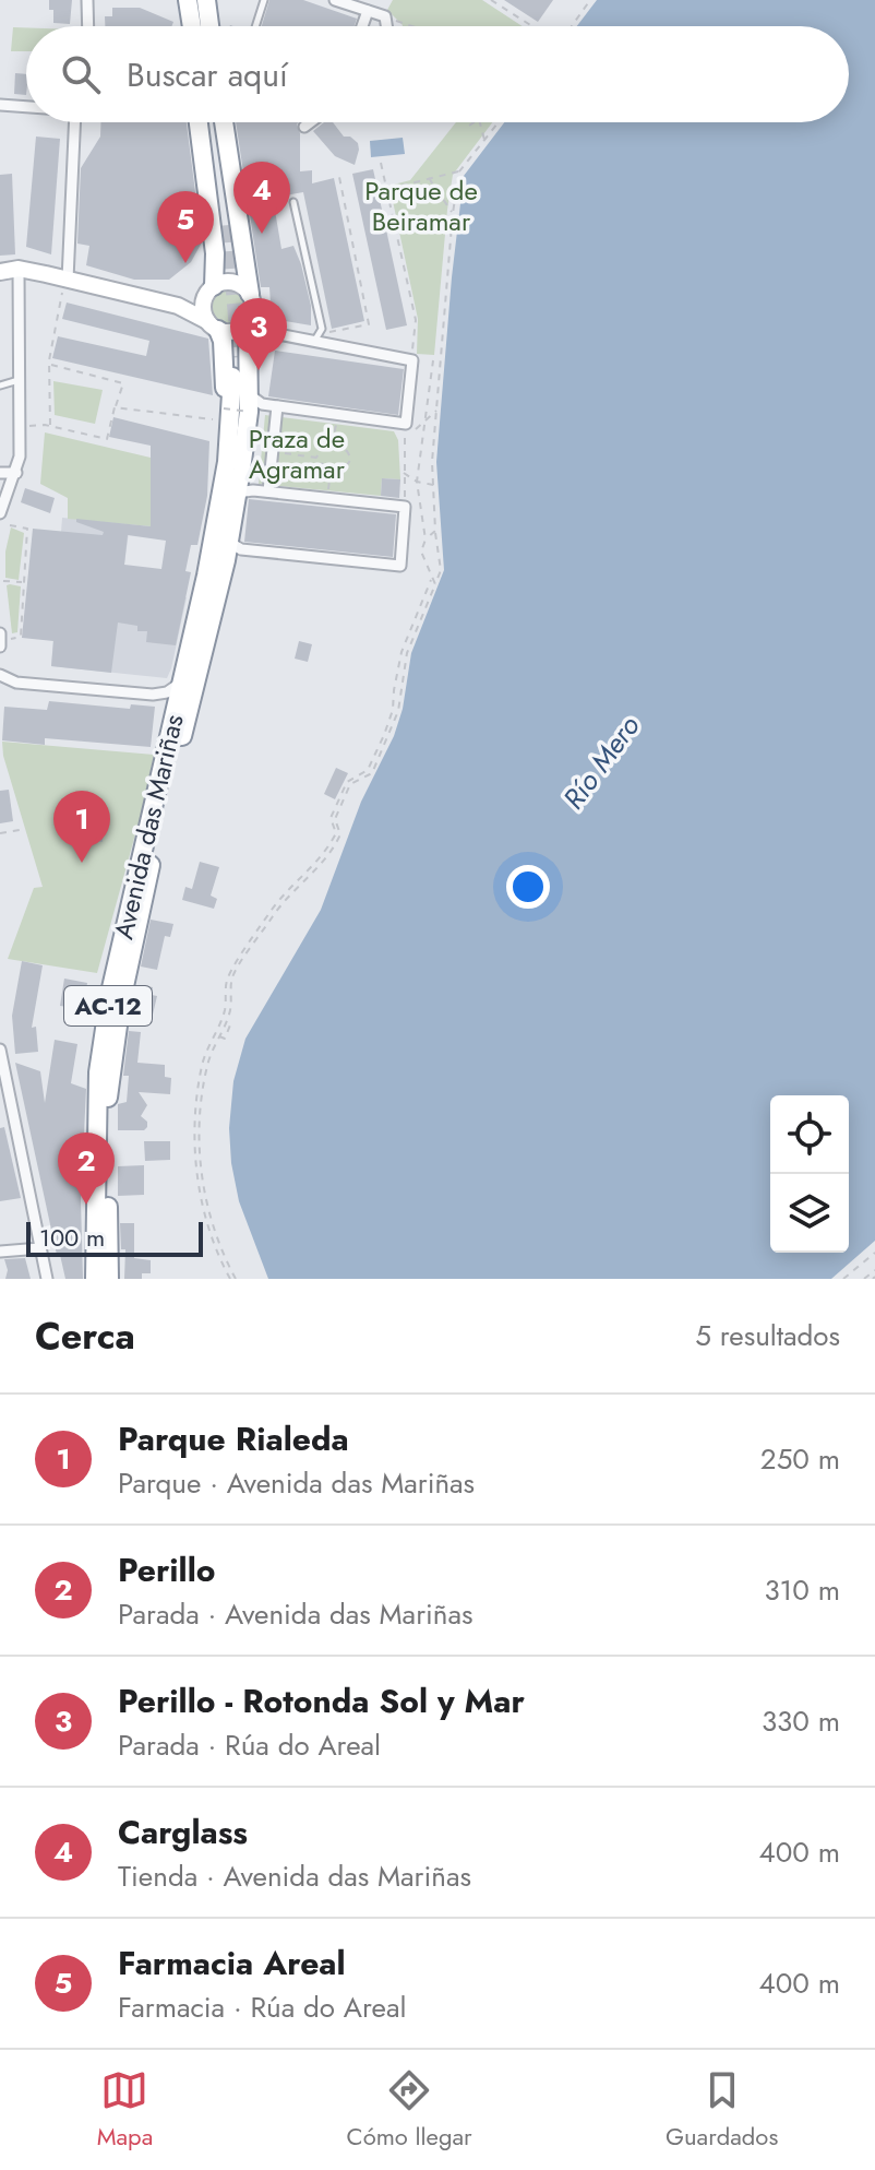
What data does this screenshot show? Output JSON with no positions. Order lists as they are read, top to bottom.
{
  "streets": {
    "highway": ["Avenida das Mariñas", "AC-12"]
  },
  "crossings": [
    ["Avenida das Mariñas", "AC-12"]
  ],
  "water": ["Río Mero"],
  "parks": ["Parque de Beiramar", "Praza de Agramar"],
  "scale_bar": "100 m",
  "page": {
    "search": "Buscar aquí",
    "pins": [
      "4",
      "5",
      "3",
      "1",
      "2"
    ],
    "scale": "100 m",
    "heading": ["Cerca", "5 resultados"],
    "list": [
      {
        "mark": "1",
        "name": "Parque Rialeda",
        "note": "Parque · Avenida das Mariñas",
        "value": "250 m"
      },
      {
        "mark": "2",
        "name": "Perillo",
        "note": "Parada · Avenida das Mariñas",
        "value": "310 m"
      },
      {
        "mark": "3",
        "name": "Perillo - Rotonda Sol y Mar",
        "note": "Parada · Rúa do Areal",
        "value": "330 m"
      },
      {
        "mark": "4",
        "name": "Carglass",
        "note": "Tienda · Avenida das Mariñas",
        "value": "400 m"
      },
      {
        "mark": "5",
        "name": "Farmacia Areal",
        "note": "Farmacia · Rúa do Areal",
        "value": "400 m"
      }
    ],
    "nav": ["Mapa", "Cómo llegar", "Guardados"]
  }
}
